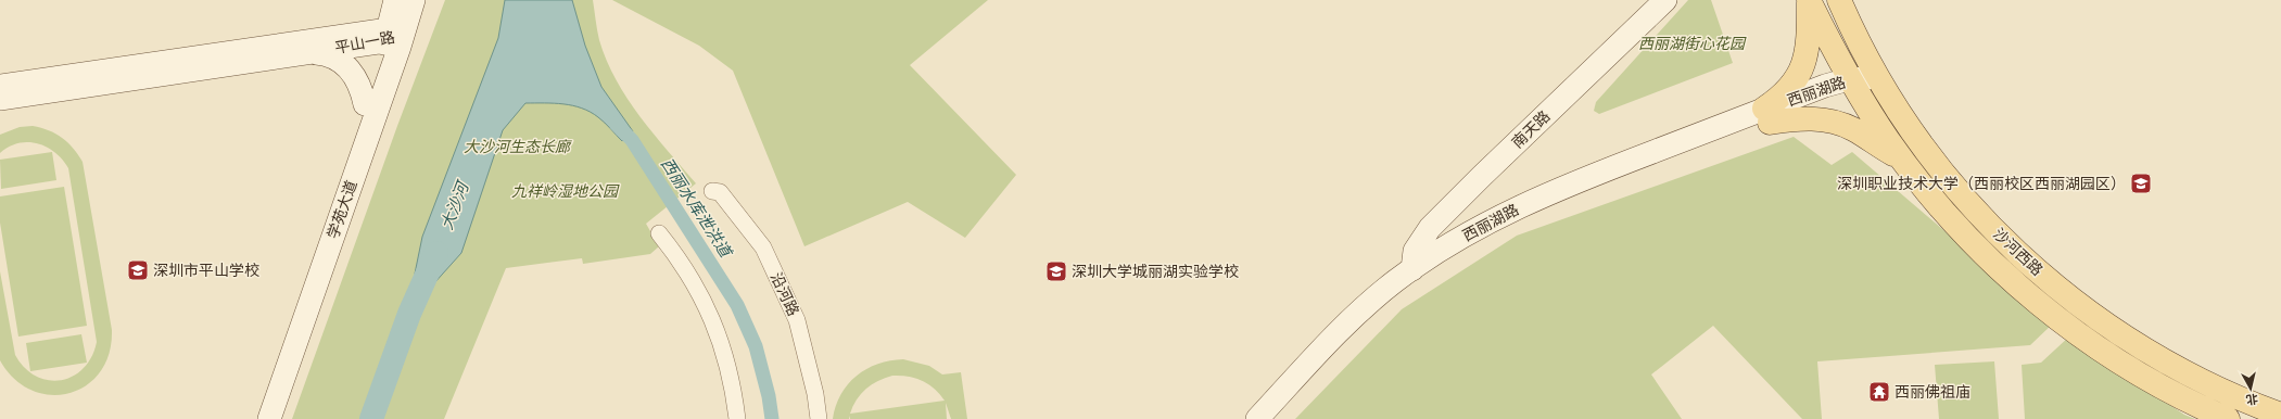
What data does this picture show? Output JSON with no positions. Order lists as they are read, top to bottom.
{
  "streets": {
    "main road": ["沙河西路"],
    "street": [
      "平山一路",
      "西丽湖路",
      "南天路",
      "学苑大道",
      "沿河路"
    ]
  },
  "crossings": [
    ["平山一路", "学苑大道"],
    ["西丽湖路", "南天路"],
    ["西丽湖路", "沙河西路"]
  ],
  "water": ["大沙河", "西丽水库泄洪道"],
  "parks": ["西丽湖街心花园", "大沙河生态长廊", "九祥岭湿地公园"],
  "places": {
    "school or university": ["深圳职业技术大学（西丽校区西丽湖园区）", "深圳市平山学校", "深圳大学城丽湖实验学校"],
    "temple": ["西丽佛祖庙"]
  },
  "north": "bottom"
}
